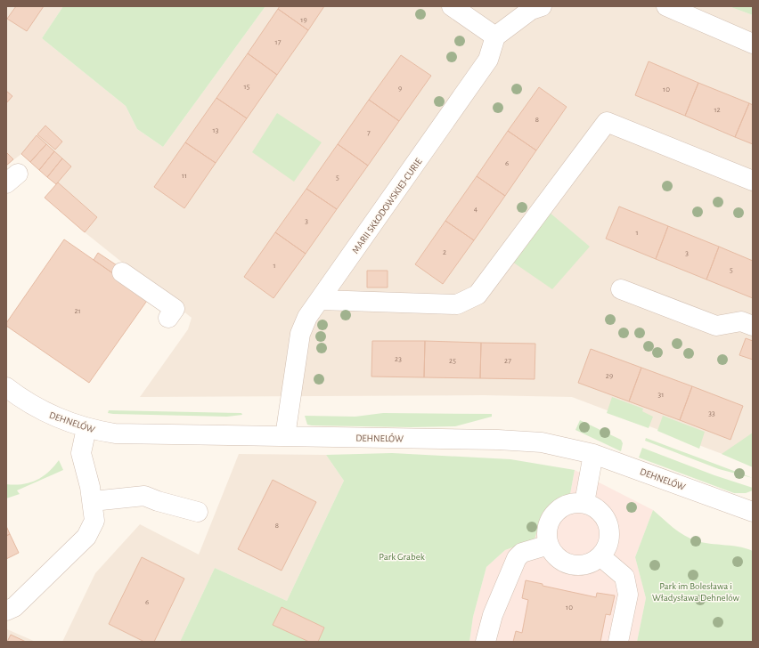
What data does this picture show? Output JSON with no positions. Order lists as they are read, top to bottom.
{
  "streets": {
    "street": ["MARII SKŁODOWSKIEJ-CURIE", "DEHNELÓW"]
  },
  "crossings": [
    ["MARII SKŁODOWSKIEJ-CURIE", "DEHNELÓW"]
  ],
  "parks": ["Park Grabek", "Park im Bolesława i Władysława Dehnelów"],
  "house_numbers": [
    "19",
    "17",
    "15",
    "9",
    "10",
    "12",
    "8",
    "13",
    "7",
    "6",
    "11",
    "5",
    "4",
    "3",
    "1",
    "2",
    "3",
    "1",
    "5",
    "21",
    "23",
    "25",
    "27",
    "29",
    "31",
    "33",
    "8",
    "6",
    "10"
  ]
}
